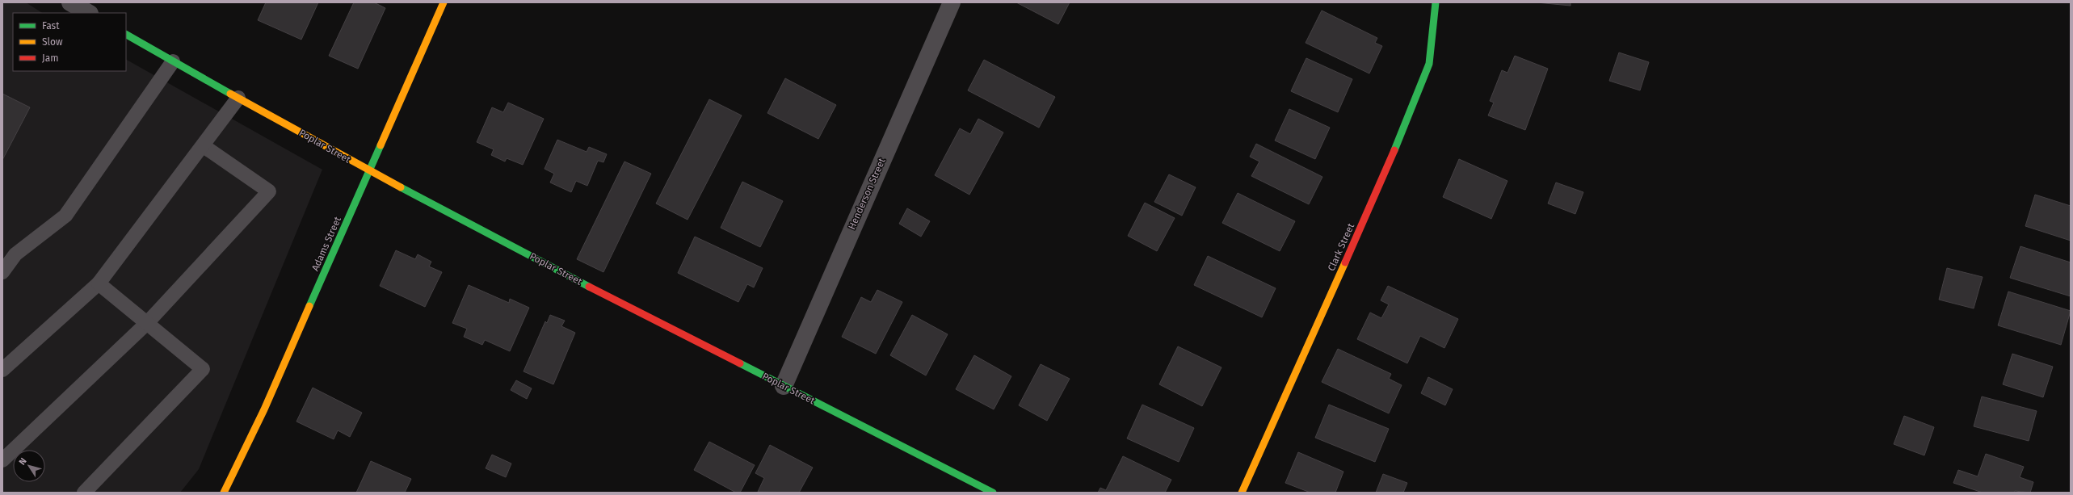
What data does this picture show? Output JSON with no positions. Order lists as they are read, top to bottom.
{
  "streets": {
    "street": [
      "Poplar Street",
      "Henderson Street",
      "Adams Street",
      "Clark Street"
    ]
  },
  "crossings": [
    ["Poplar Street", "Henderson Street"],
    ["Poplar Street", "Adams Street"]
  ],
  "legend": ["Fast", "Slow", "Jam"],
  "north": "top left"
}
